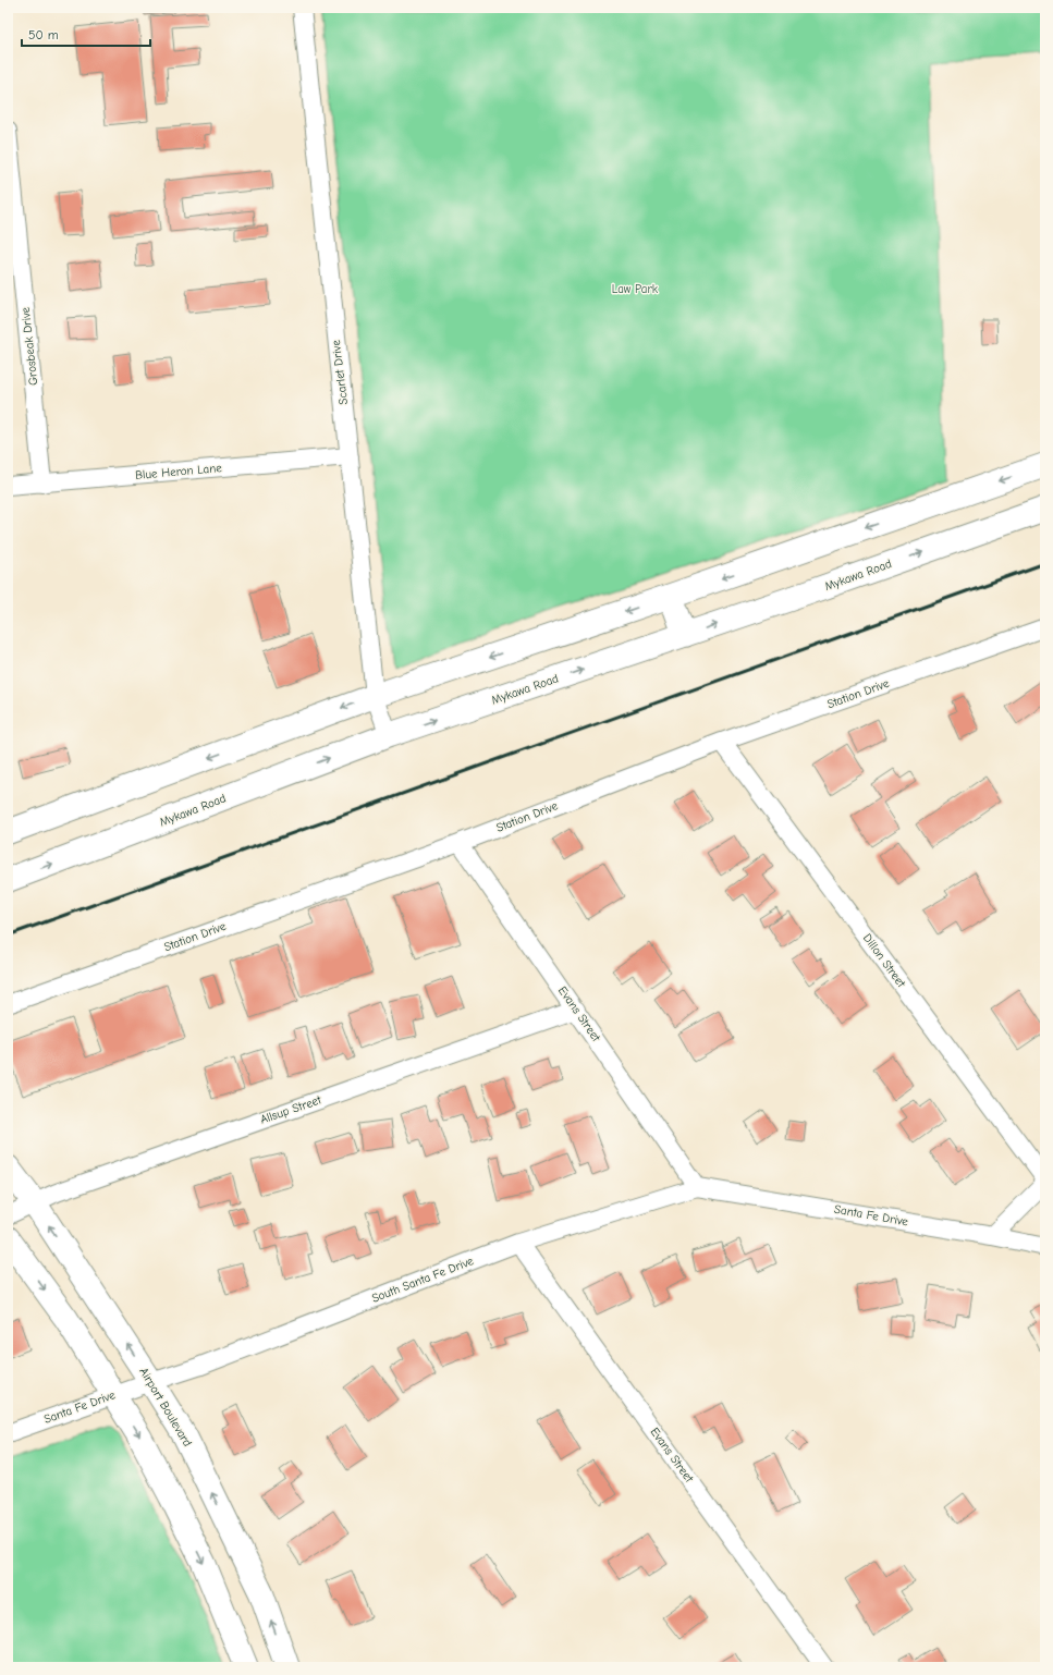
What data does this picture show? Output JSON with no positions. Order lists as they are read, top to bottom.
{
  "streets": {
    "main road": ["Mykawa Road", "Airport Boulevard"],
    "street": [
      "Grosbeak Drive",
      "Scarlet Drive",
      "Blue Heron Lane",
      "Station Drive",
      "Dillon Street",
      "Evans Street",
      "Allsup Street",
      "Santa Fe Drive",
      "South Santa Fe Drive"
    ]
  },
  "crossings": [
    ["Grosbeak Drive", "Blue Heron Lane"],
    ["Scarlet Drive", "Blue Heron Lane"],
    ["Scarlet Drive", "Mykawa Road"],
    ["Station Drive", "Dillon Street"],
    ["Station Drive", "Evans Street"],
    ["Evans Street", "Allsup Street"],
    ["Evans Street", "Santa Fe Drive"],
    ["Evans Street", "South Santa Fe Drive"],
    ["Allsup Street", "Airport Boulevard"],
    ["Santa Fe Drive", "South Santa Fe Drive"],
    ["Santa Fe Drive", "Airport Boulevard"],
    ["South Santa Fe Drive", "Airport Boulevard"]
  ],
  "parks": ["Law Park"],
  "scale_bar": "50 m"
}
